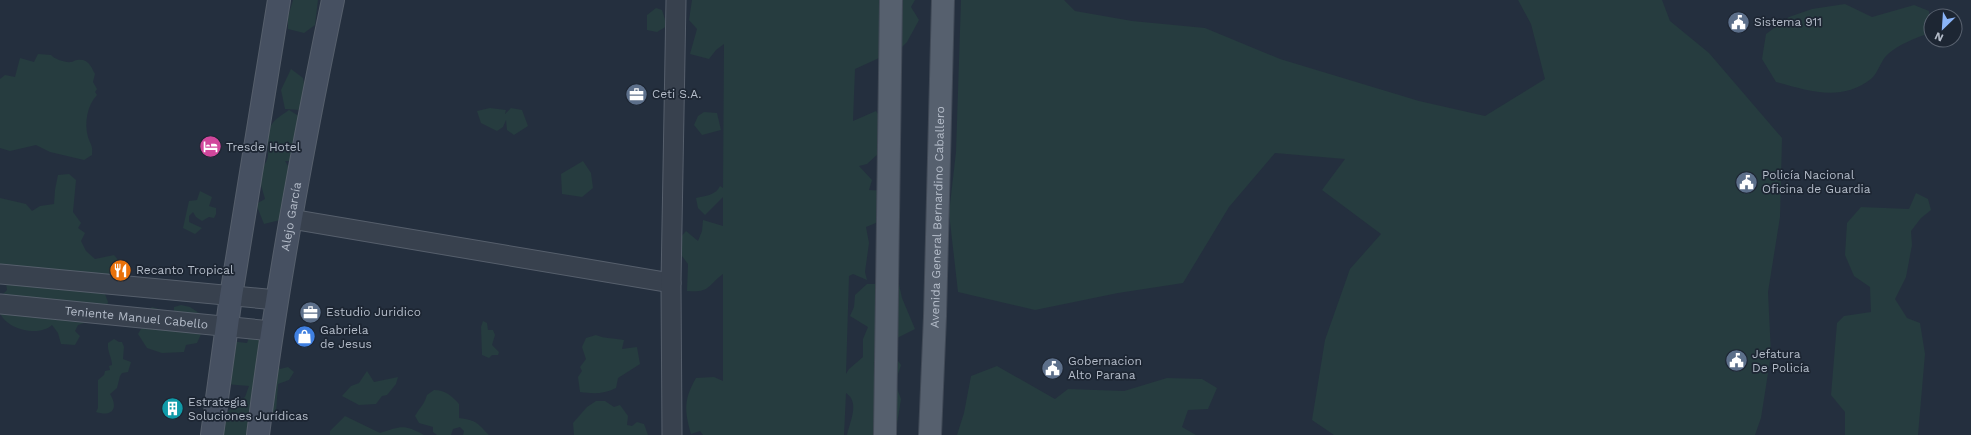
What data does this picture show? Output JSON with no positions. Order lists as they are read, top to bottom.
{
  "streets": {
    "main road": ["Avenida General Bernardino Caballero"],
    "street": ["Alejo García", "Teniente Manuel Cabello"]
  },
  "crossings": [
    ["Alejo García", "Teniente Manuel Cabello"]
  ],
  "places": {
    "public building": [
      "Sistema 911",
      "Policía Nacional Oficina de Guardia",
      "Jefatura De Policía",
      "Gobernacion Alto Parana"
    ],
    "office": ["Ceti S.A.", "Estudio Juridico"],
    "hotel": ["Tresde Hotel"],
    "restaurant": ["Recanto Tropical"],
    "shop": ["Gabriela de Jesus"],
    "building": ["Estrategia Soluciones Jurídicas"]
  },
  "north": "bottom left"
}
